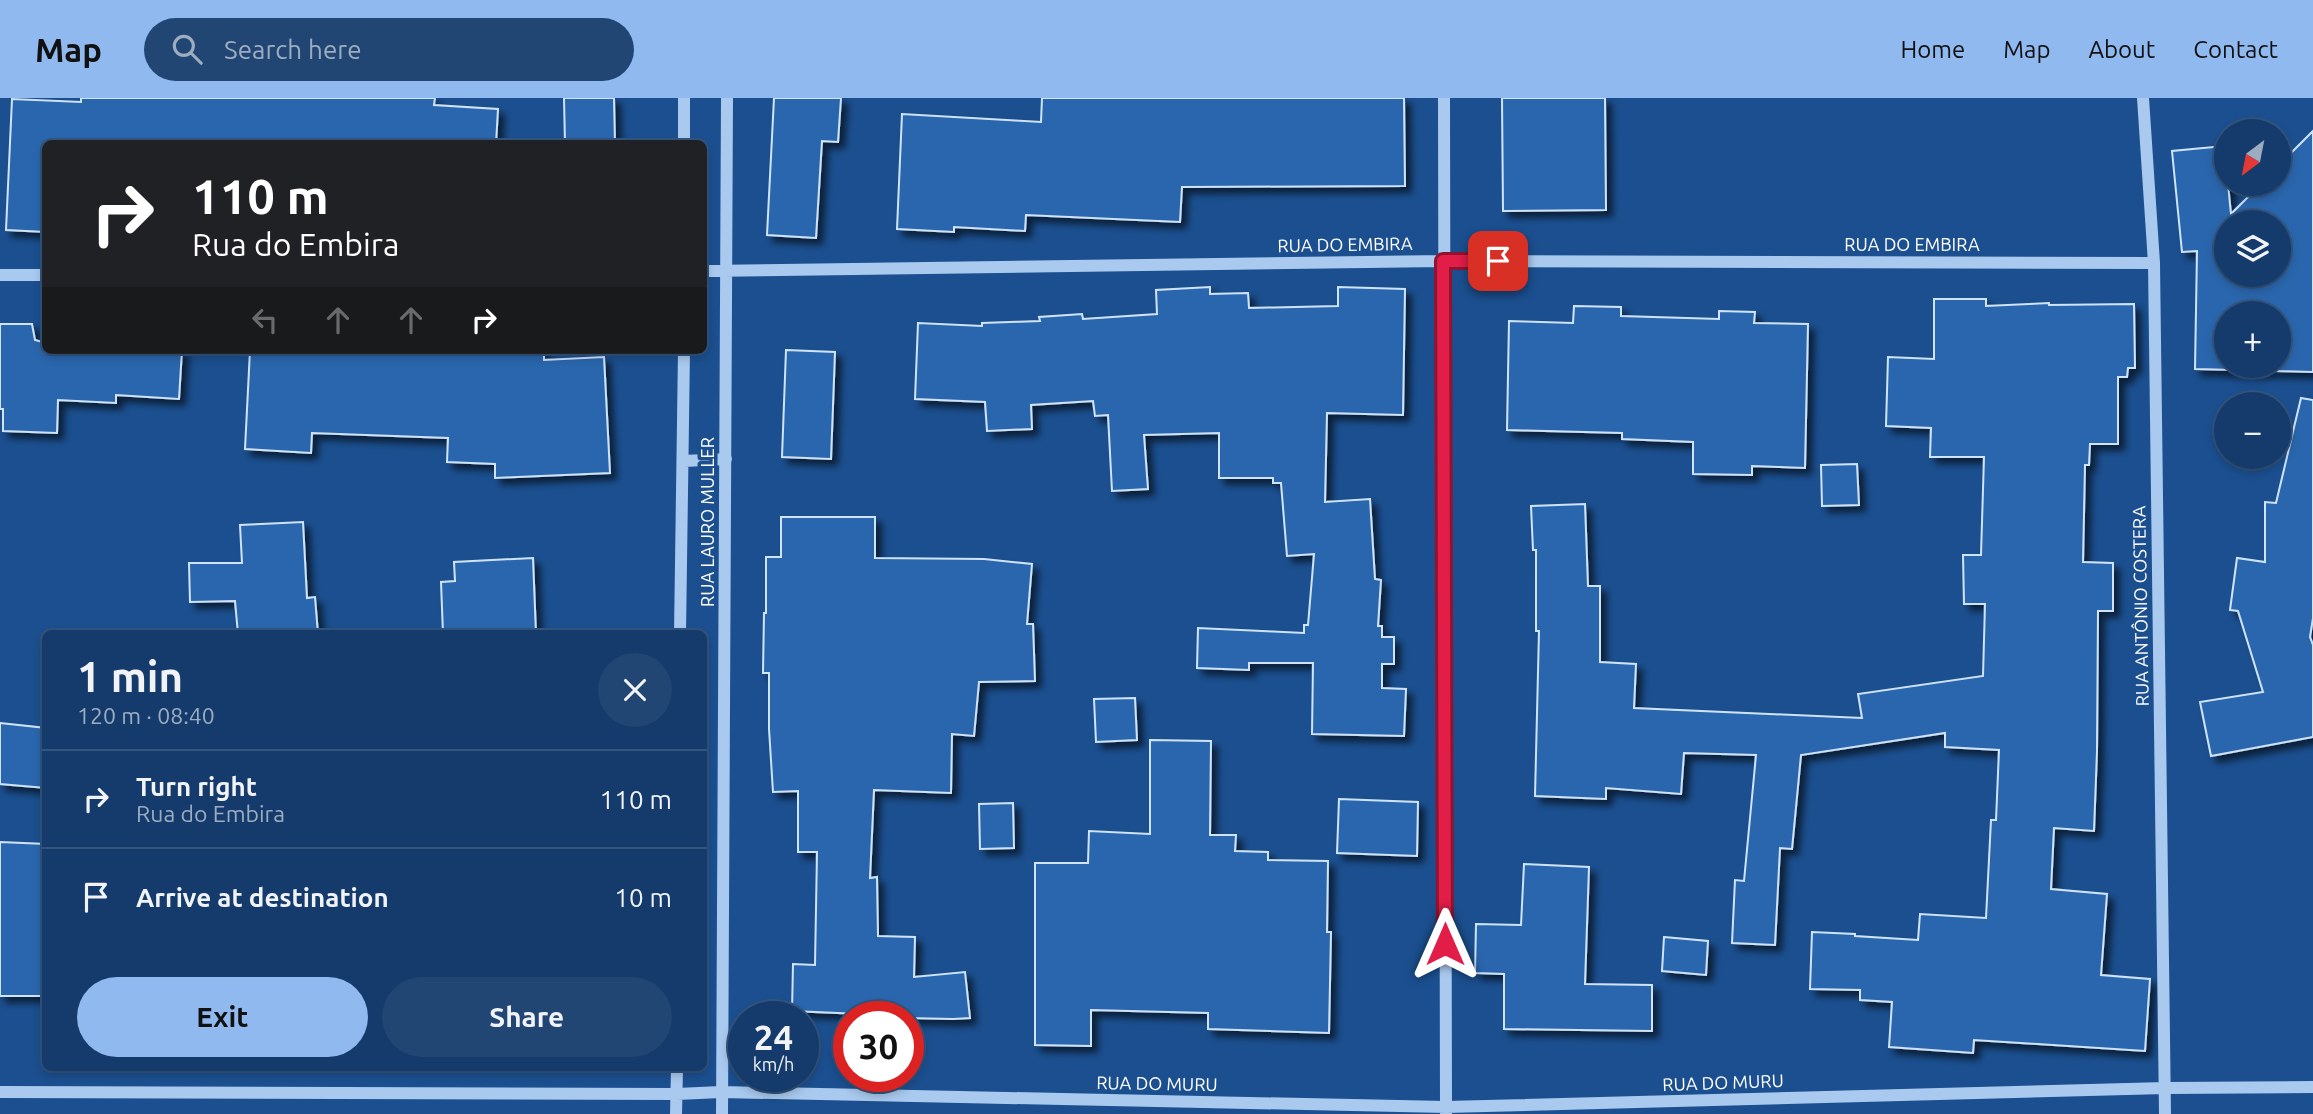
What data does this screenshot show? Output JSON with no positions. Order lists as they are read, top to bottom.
{
  "streets": {
    "street": [
      "RUA DO EMBIRA",
      "RUA LAURO MULLER",
      "RUA ANTÔNIO COSTERA",
      "RUA DO MURU"
    ]
  },
  "crossings": [
    ["RUA DO EMBIRA", "RUA LAURO MULLER"],
    ["RUA DO EMBIRA", "RUA ANTÔNIO COSTERA"],
    ["RUA LAURO MULLER", "RUA DO MURU"],
    ["RUA ANTÔNIO COSTERA", "RUA DO MURU"]
  ],
  "north": "bottom left",
  "page": {
    "header": "Map",
    "search": "Search here",
    "nav": [
      "Home",
      "Map",
      "About",
      "Contact"
    ],
    "map_buttons": ["+", "−"],
    "turn": ["110 m", "Rua do Embira"],
    "heading": ["1 min", "120 m · 08:40"],
    "list": [
      {
        "name": "Turn right",
        "note": "Rua do Embira",
        "value": "110 m"
      },
      {
        "name": "Arrive at destination",
        "value": "10 m"
      }
    ],
    "buttons": ["Exit", "Share"],
    "speed": "24 km/h",
    "limit": "30"
  }
}
